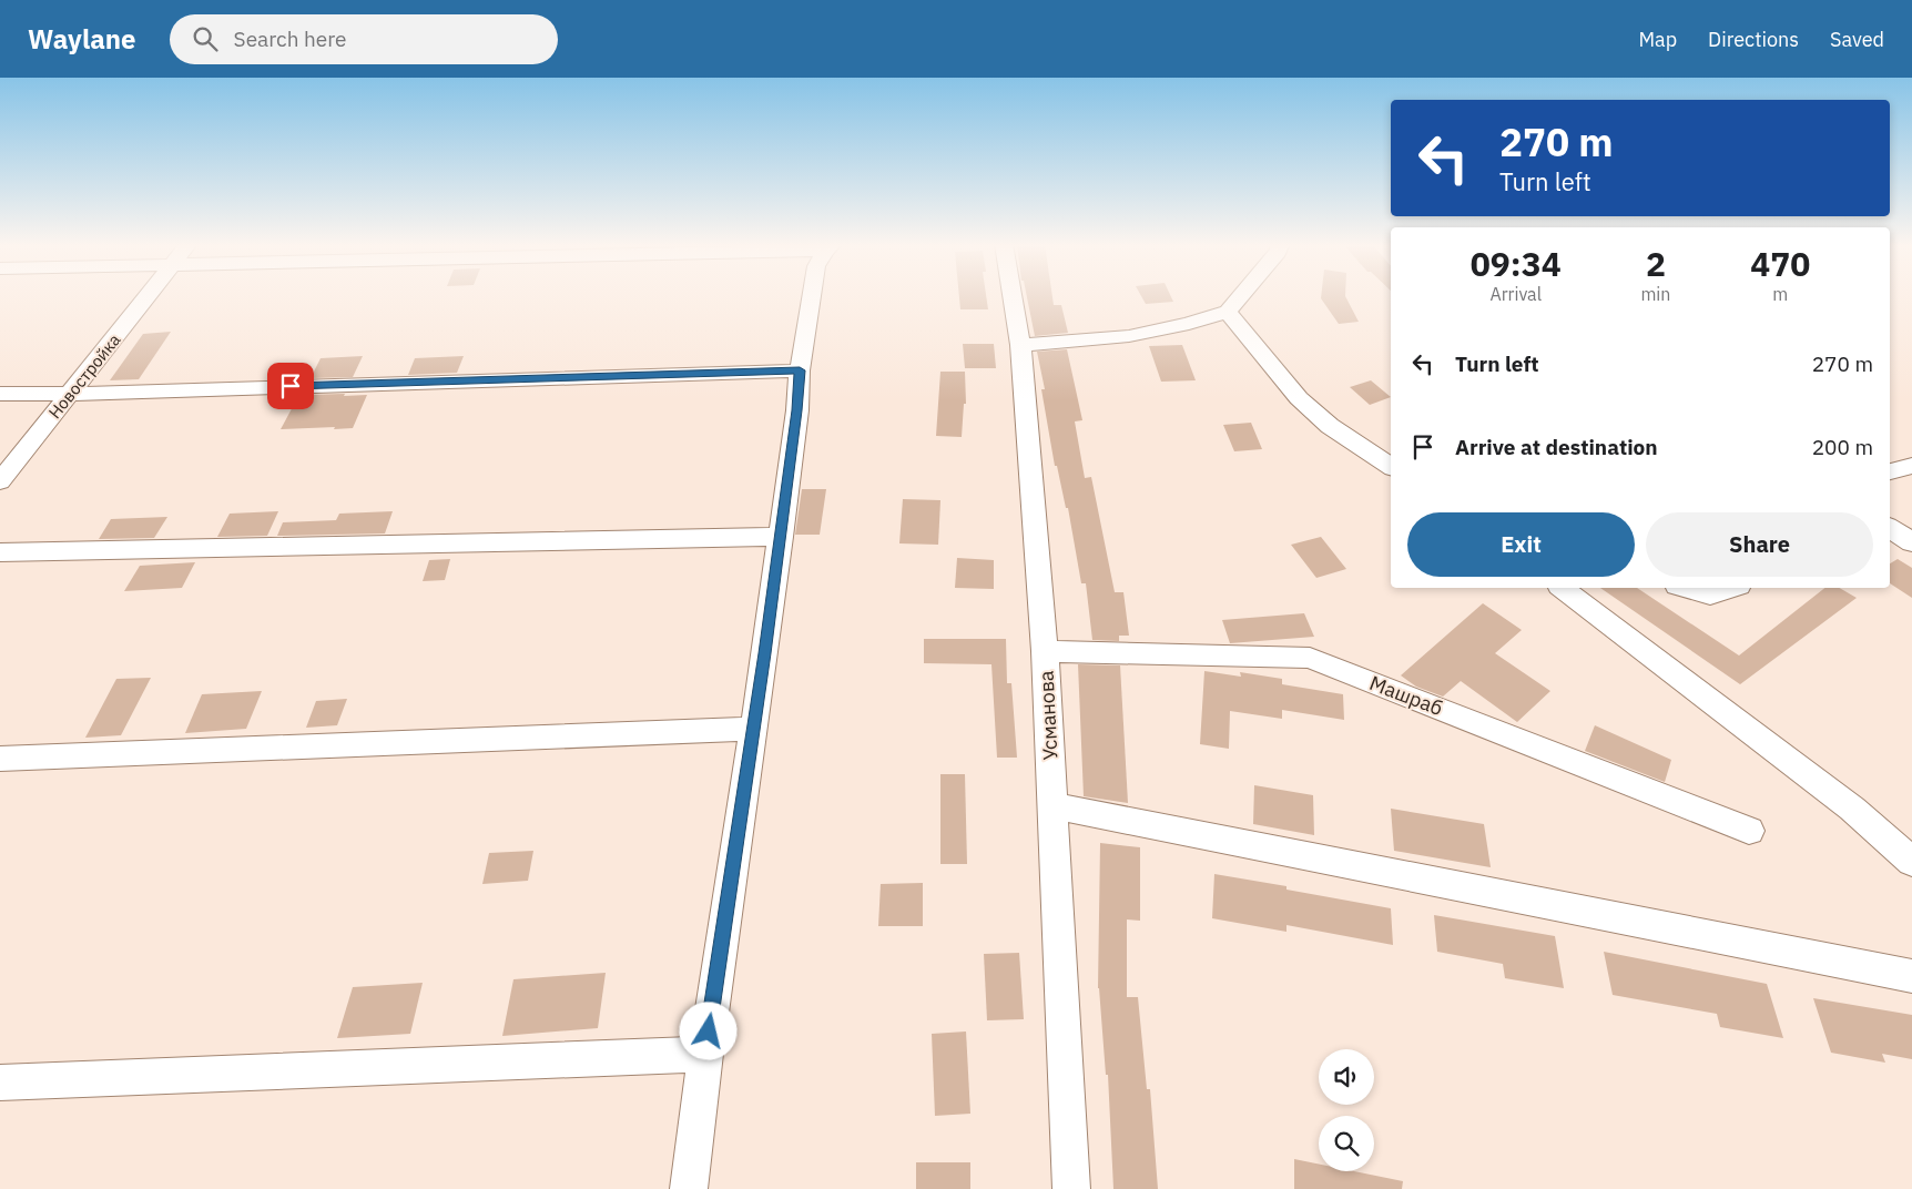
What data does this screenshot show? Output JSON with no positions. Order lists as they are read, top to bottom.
{
  "streets": {
    "street": ["Новостройка", "Машраб", "Усманова"]
  },
  "crossings": [
    ["Машраб", "Усманова"]
  ],
  "page": {
    "header": "Waylane",
    "search": "Search here",
    "nav": ["Map", "Directions", "Saved"],
    "turn": ["270 m", "Turn left"],
    "eta": [
      "09:34",
      "Arrival",
      "2",
      "min",
      "470",
      "m"
    ],
    "list": [
      {
        "name": "Turn left",
        "value": "270 m"
      },
      {
        "name": "Arrive at destination",
        "value": "200 m"
      }
    ],
    "buttons": ["Exit", "Share"]
  }
}
